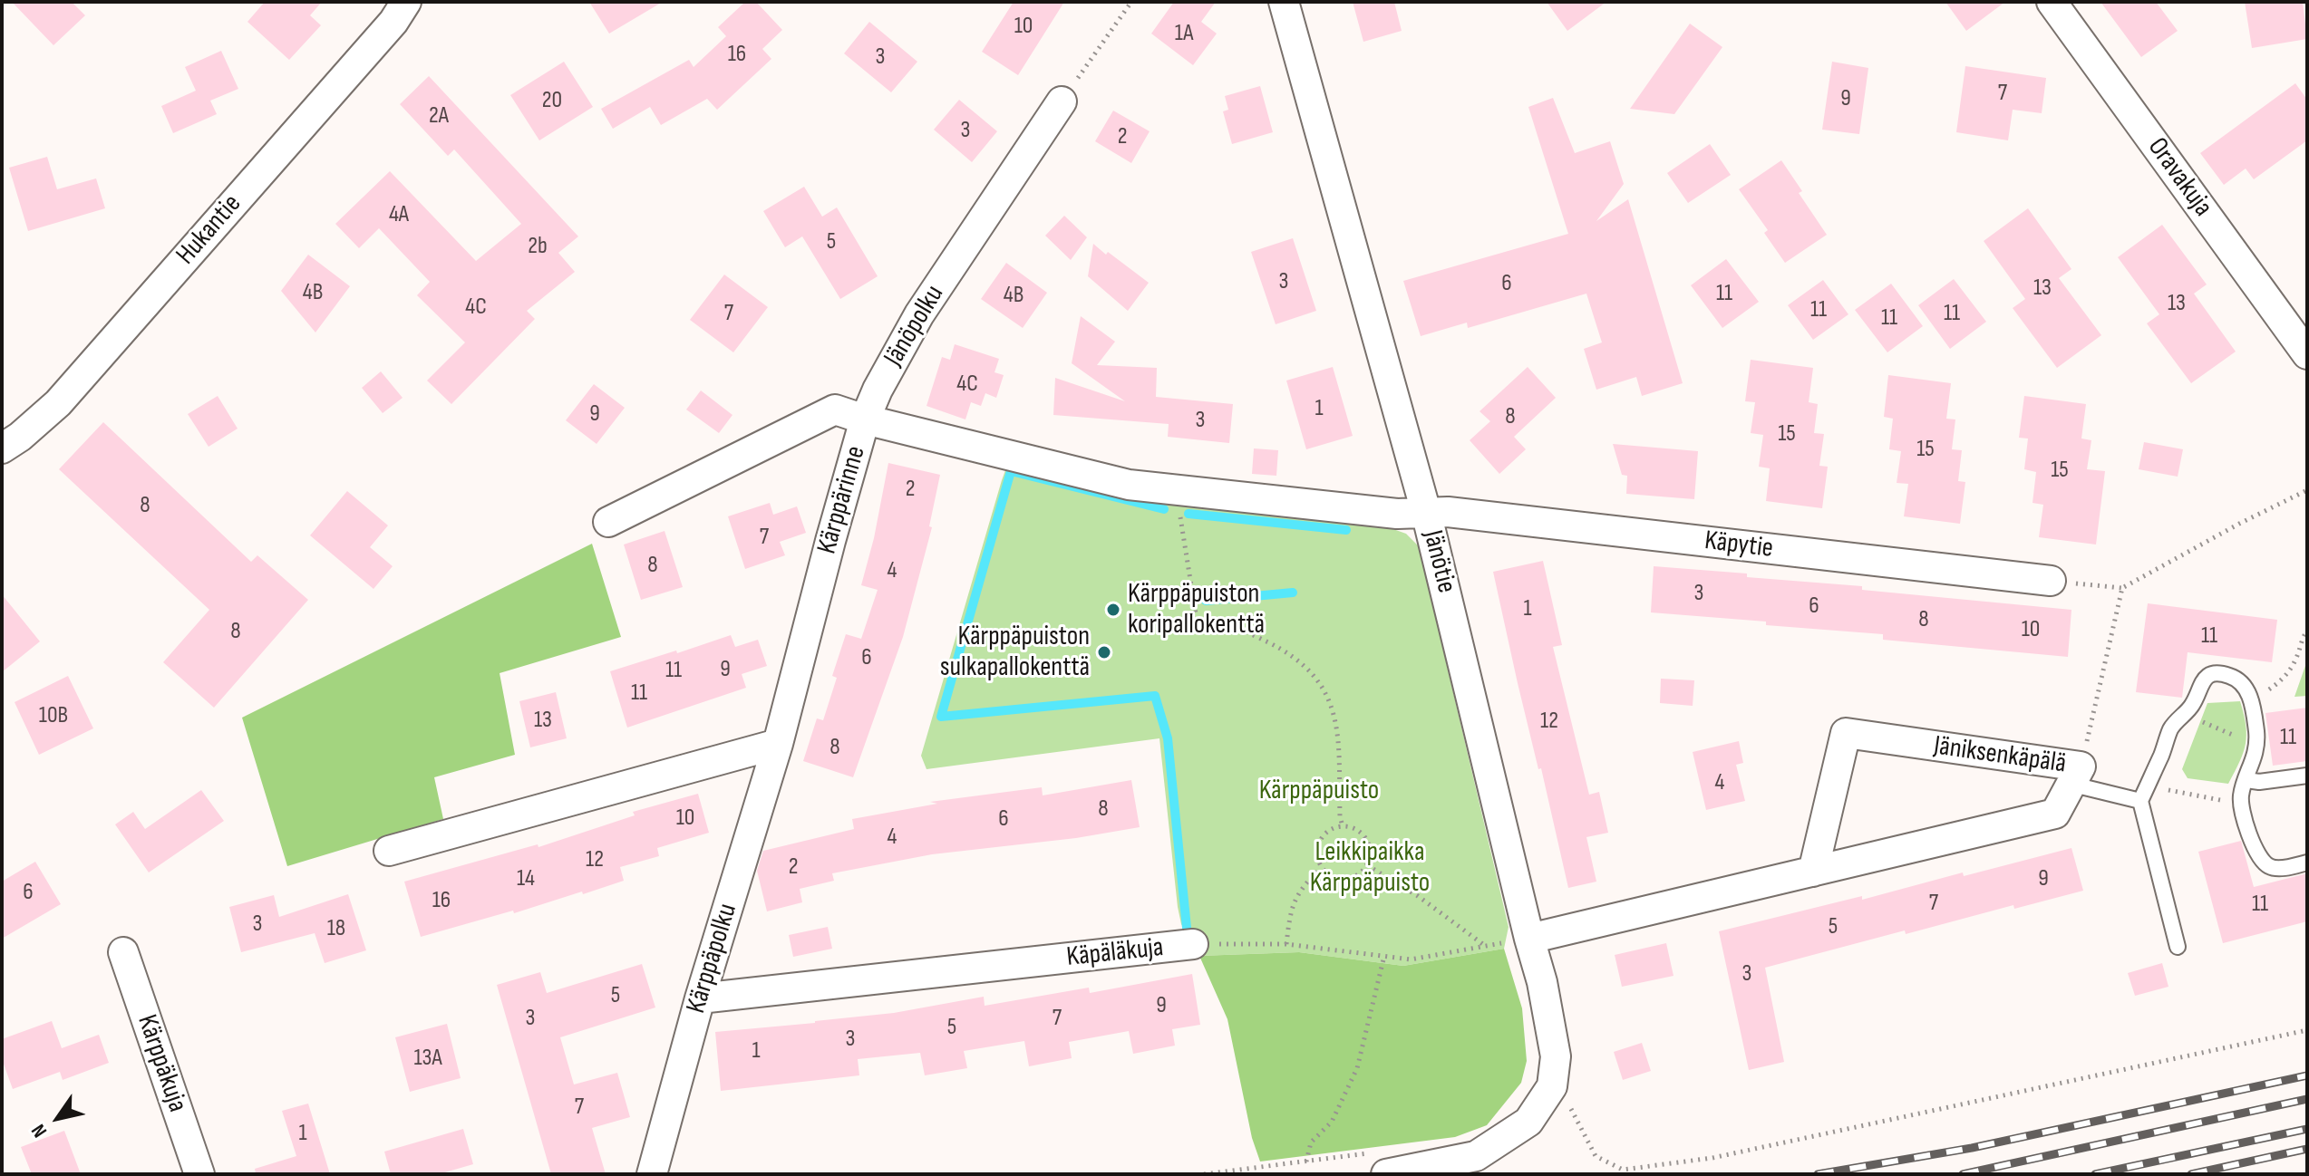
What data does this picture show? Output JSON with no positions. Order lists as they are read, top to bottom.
{
  "streets": {
    "street": [
      "Oravakuja",
      "Hukantie",
      "Jänöpolku",
      "Kärppärinne",
      "Käpytie",
      "Jänötie",
      "Jäniksenkäpälä",
      "Käpäläkuja",
      "Kärppäpolku",
      "Kärppäkuja"
    ]
  },
  "crossings": [
    ["Jänöpolku", "Kärppärinne"],
    ["Kärppärinne", "Käpytie"],
    ["Kärppärinne", "Jänötie"],
    ["Kärppärinne", "Kärppäpolku"],
    ["Käpytie", "Jänötie"],
    ["Jänötie", "Jäniksenkäpälä"],
    ["Jänötie", "Käpäläkuja"],
    ["Jäniksenkäpälä", "Käpäläkuja"],
    ["Käpäläkuja", "Kärppäpolku"]
  ],
  "parks": ["Kärppäpuisto", "Leikkipaikka Kärppäpuisto"],
  "places": ["Kärppäpuiston koripallokenttä", "Kärppäpuiston sulkapallokenttä"],
  "house_numbers": [
    "10",
    "1A",
    "16",
    "3",
    "7",
    "9",
    "20",
    "2A",
    "3",
    "2",
    "4A",
    "5",
    "2b",
    "3",
    "6",
    "13",
    "4B",
    "11",
    "4B",
    "13",
    "4C",
    "11",
    "7",
    "11",
    "11",
    "4C",
    "1",
    "9",
    "8",
    "3",
    "15",
    "15",
    "15",
    "2",
    "8",
    "7",
    "8",
    "4",
    "3",
    "6",
    "1",
    "8",
    "10",
    "8",
    "11",
    "6",
    "9",
    "11",
    "11",
    "10B",
    "13",
    "12",
    "11",
    "8",
    "4",
    "8",
    "10",
    "6",
    "4",
    "12",
    "2",
    "14",
    "9",
    "6",
    "16",
    "7",
    "11",
    "3",
    "5",
    "18",
    "3",
    "5",
    "9",
    "3",
    "7",
    "5",
    "3",
    "1",
    "13A",
    "7",
    "1"
  ],
  "north": "bottom left"
}
